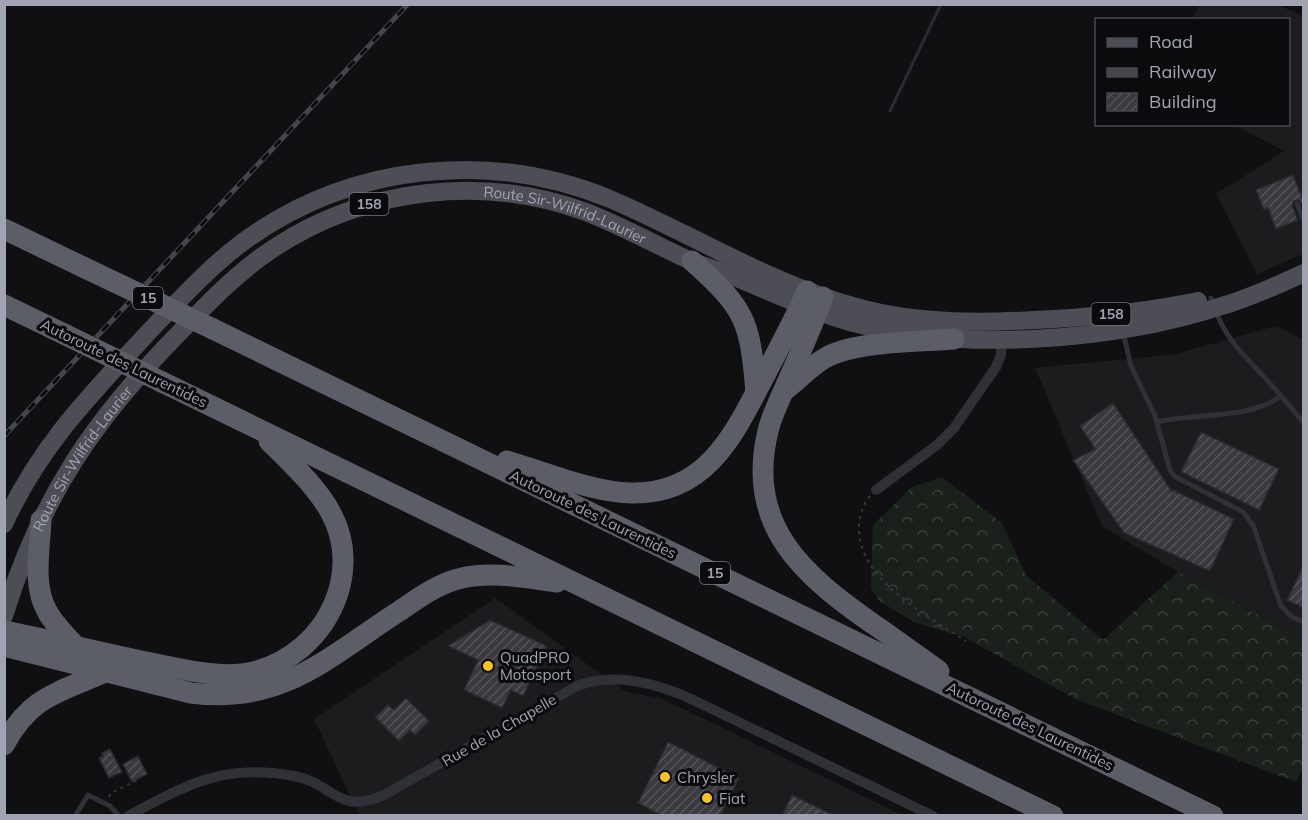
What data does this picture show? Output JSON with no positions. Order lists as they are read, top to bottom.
{
  "streets": {
    "highway": ["15", "Autoroute des Laurentides"],
    "main road": ["158", "Route Sir-Wilfrid-Laurier"],
    "street": ["Rue de la Chapelle"]
  },
  "places": ["QuadPRO Motosport", "Chrysler", "Fiat"],
  "legend": ["Road", "Railway", "Building"]
}
